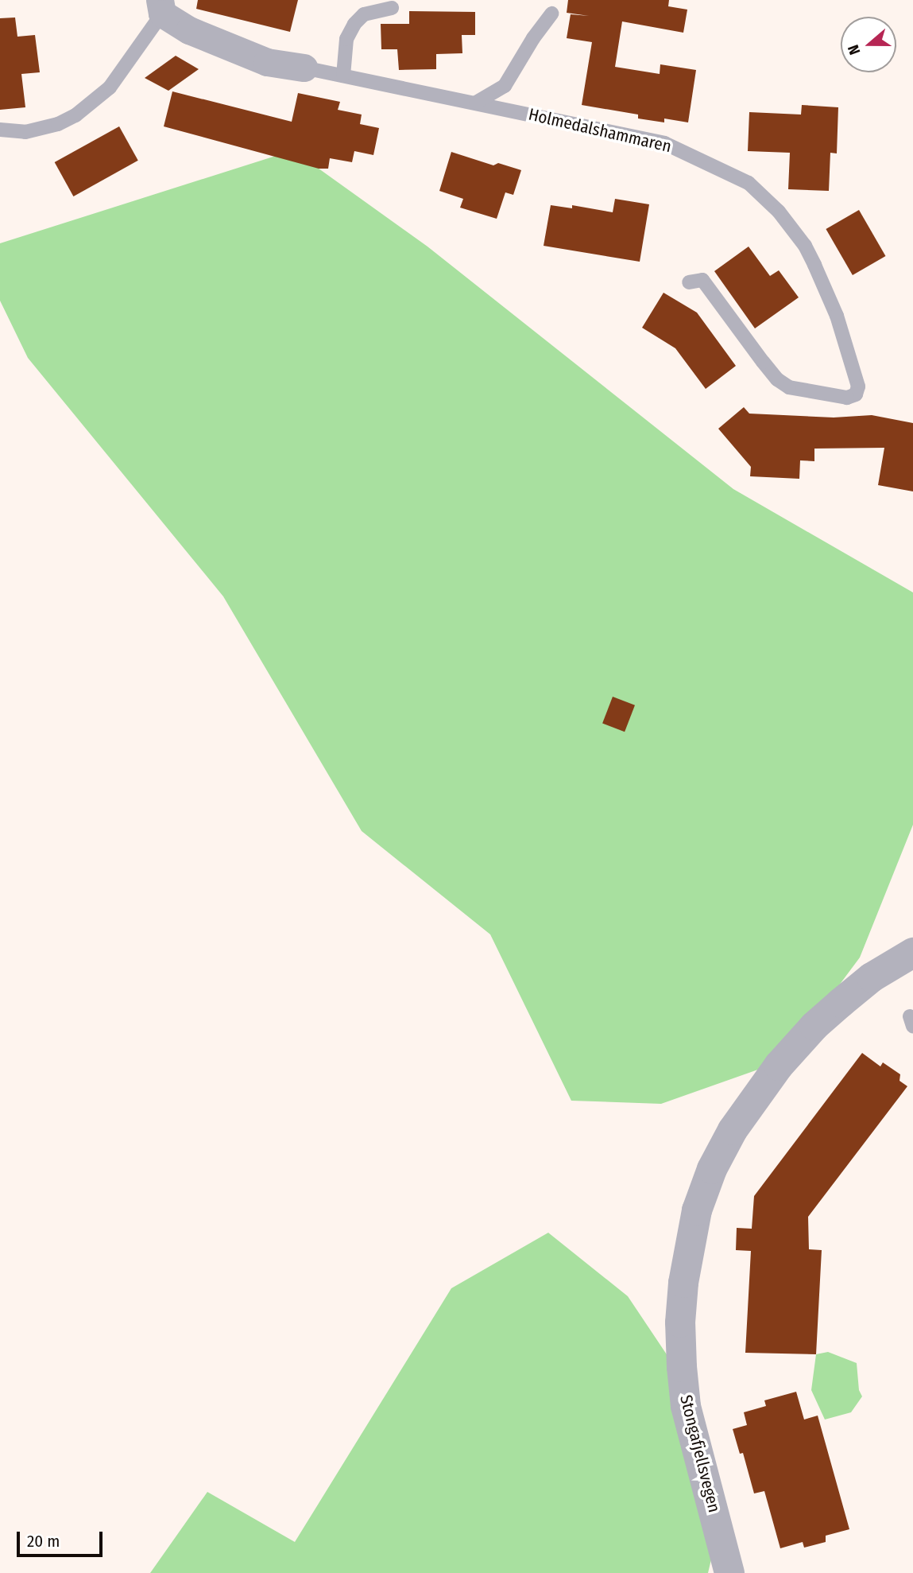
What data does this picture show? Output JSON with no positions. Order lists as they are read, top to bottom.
{
  "streets": {
    "street": ["Holmedalshammaren", "Stongafjellsvegen"]
  },
  "scale_bar": "20 m",
  "north": "left"
}
